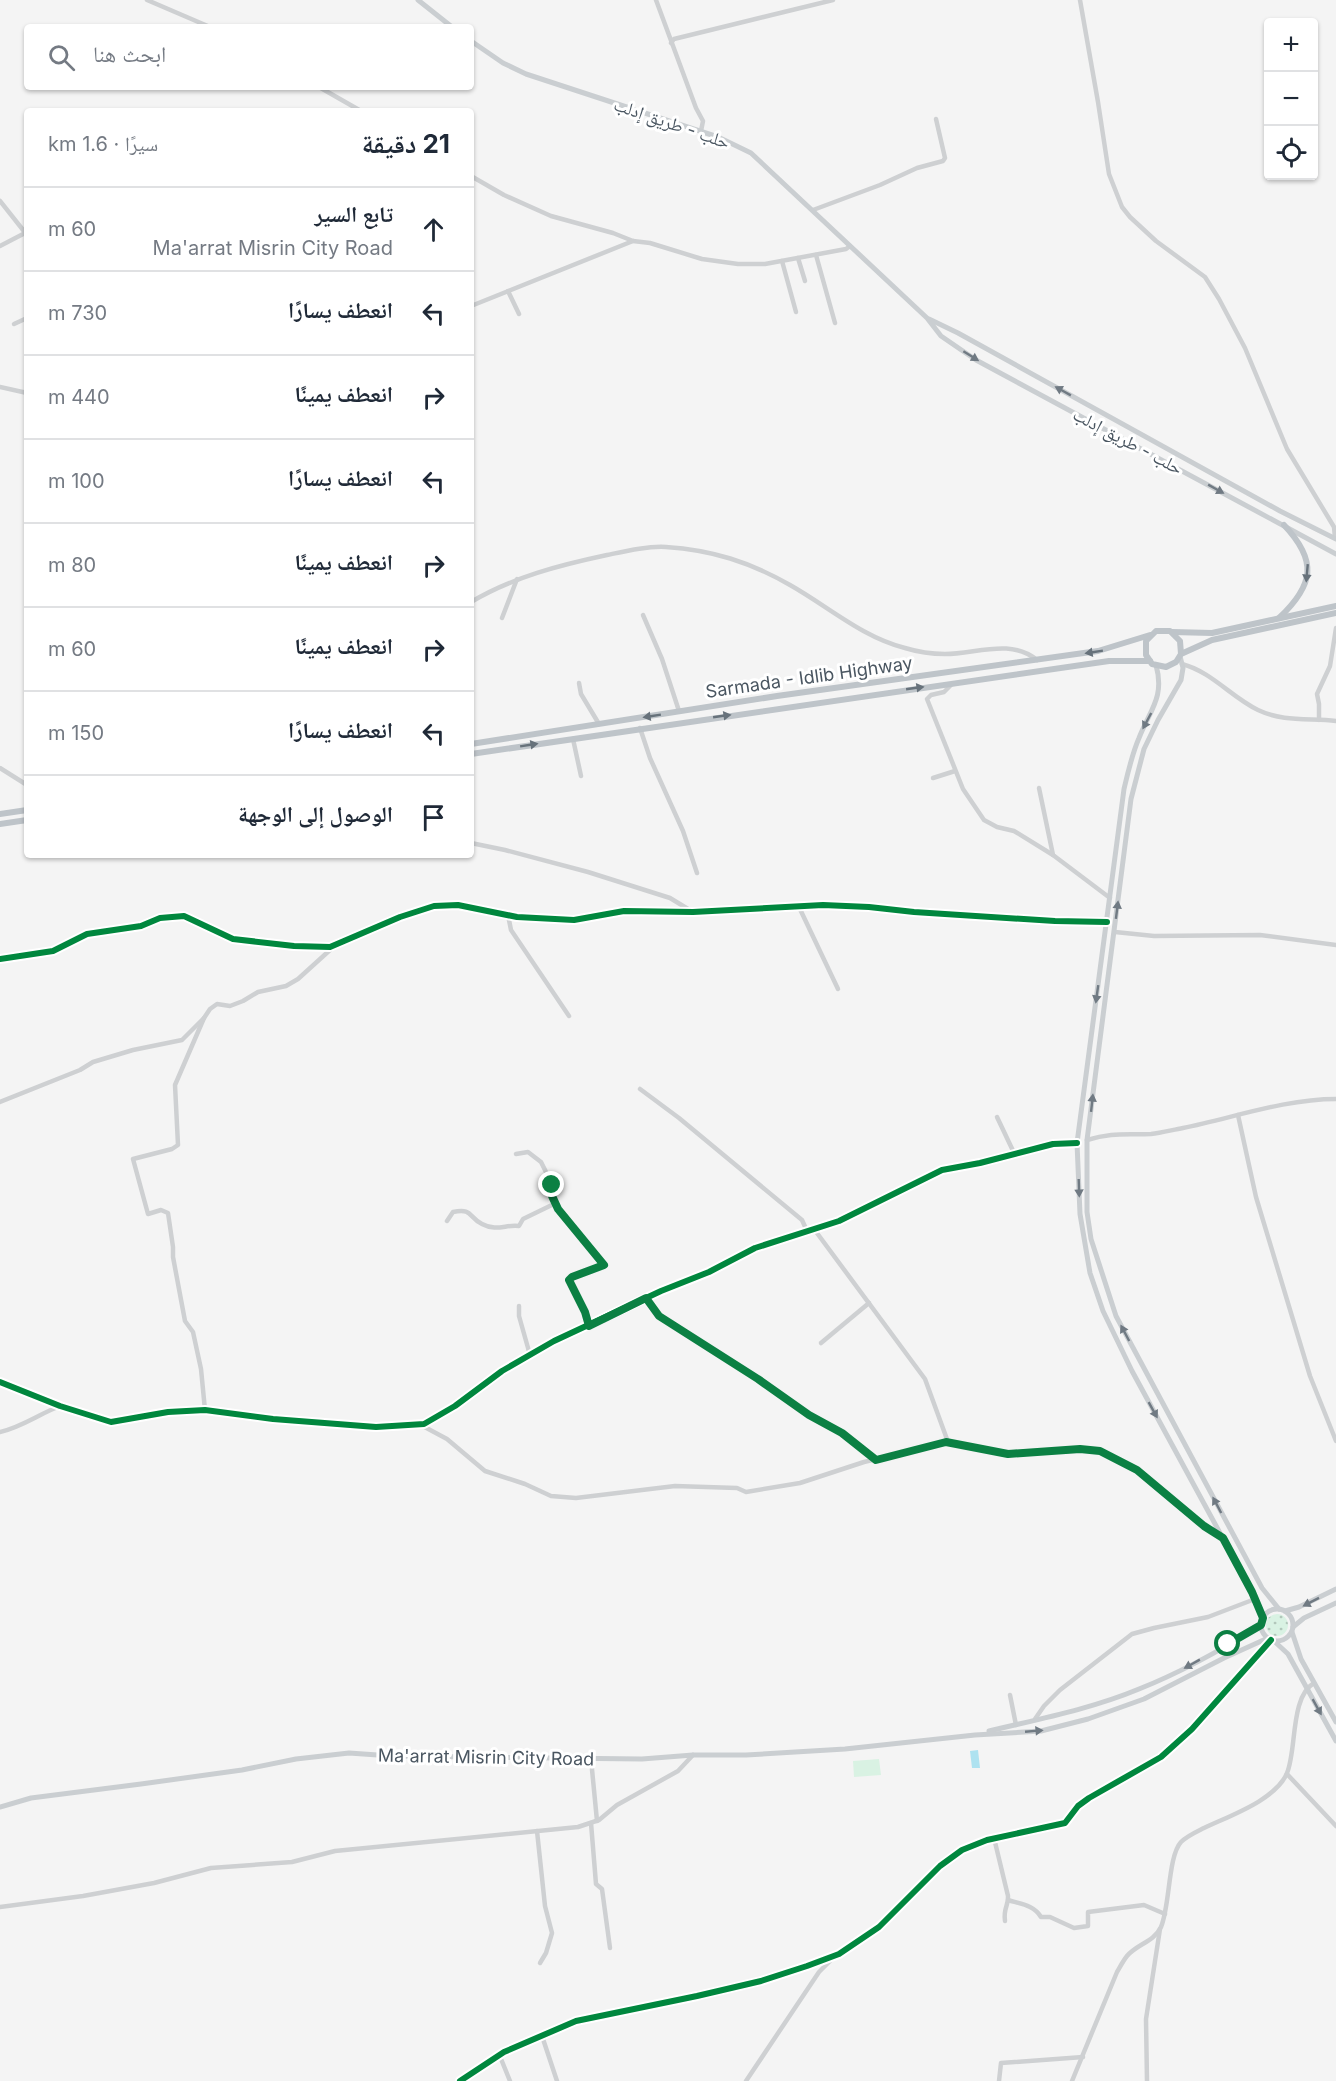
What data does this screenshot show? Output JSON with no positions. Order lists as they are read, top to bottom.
{
  "streets": {
    "highway": ["Sarmada - Idlib Highway"],
    "main road": ["حلب - طريق إدلب", "Ma'arrat Misrin City Road"]
  },
  "page": {
    "map_buttons": ["+", "−"],
    "search": "ابحث هنا",
    "heading": ["21 دقيقة", "سيرًا · 1.6 km"],
    "list": [
      ["تابع السير", "Ma'arrat Misrin City Road", "60 m"],
      ["انعطف يسارًا", "730 m"],
      ["انعطف يمينًا", "440 m"],
      ["انعطف يسارًا", "100 m"],
      ["انعطف يمينًا", "80 m"],
      ["انعطف يمينًا", "60 m"],
      ["انعطف يسارًا", "150 m"],
      "الوصول إلى الوجهة"
    ]
  }
}
